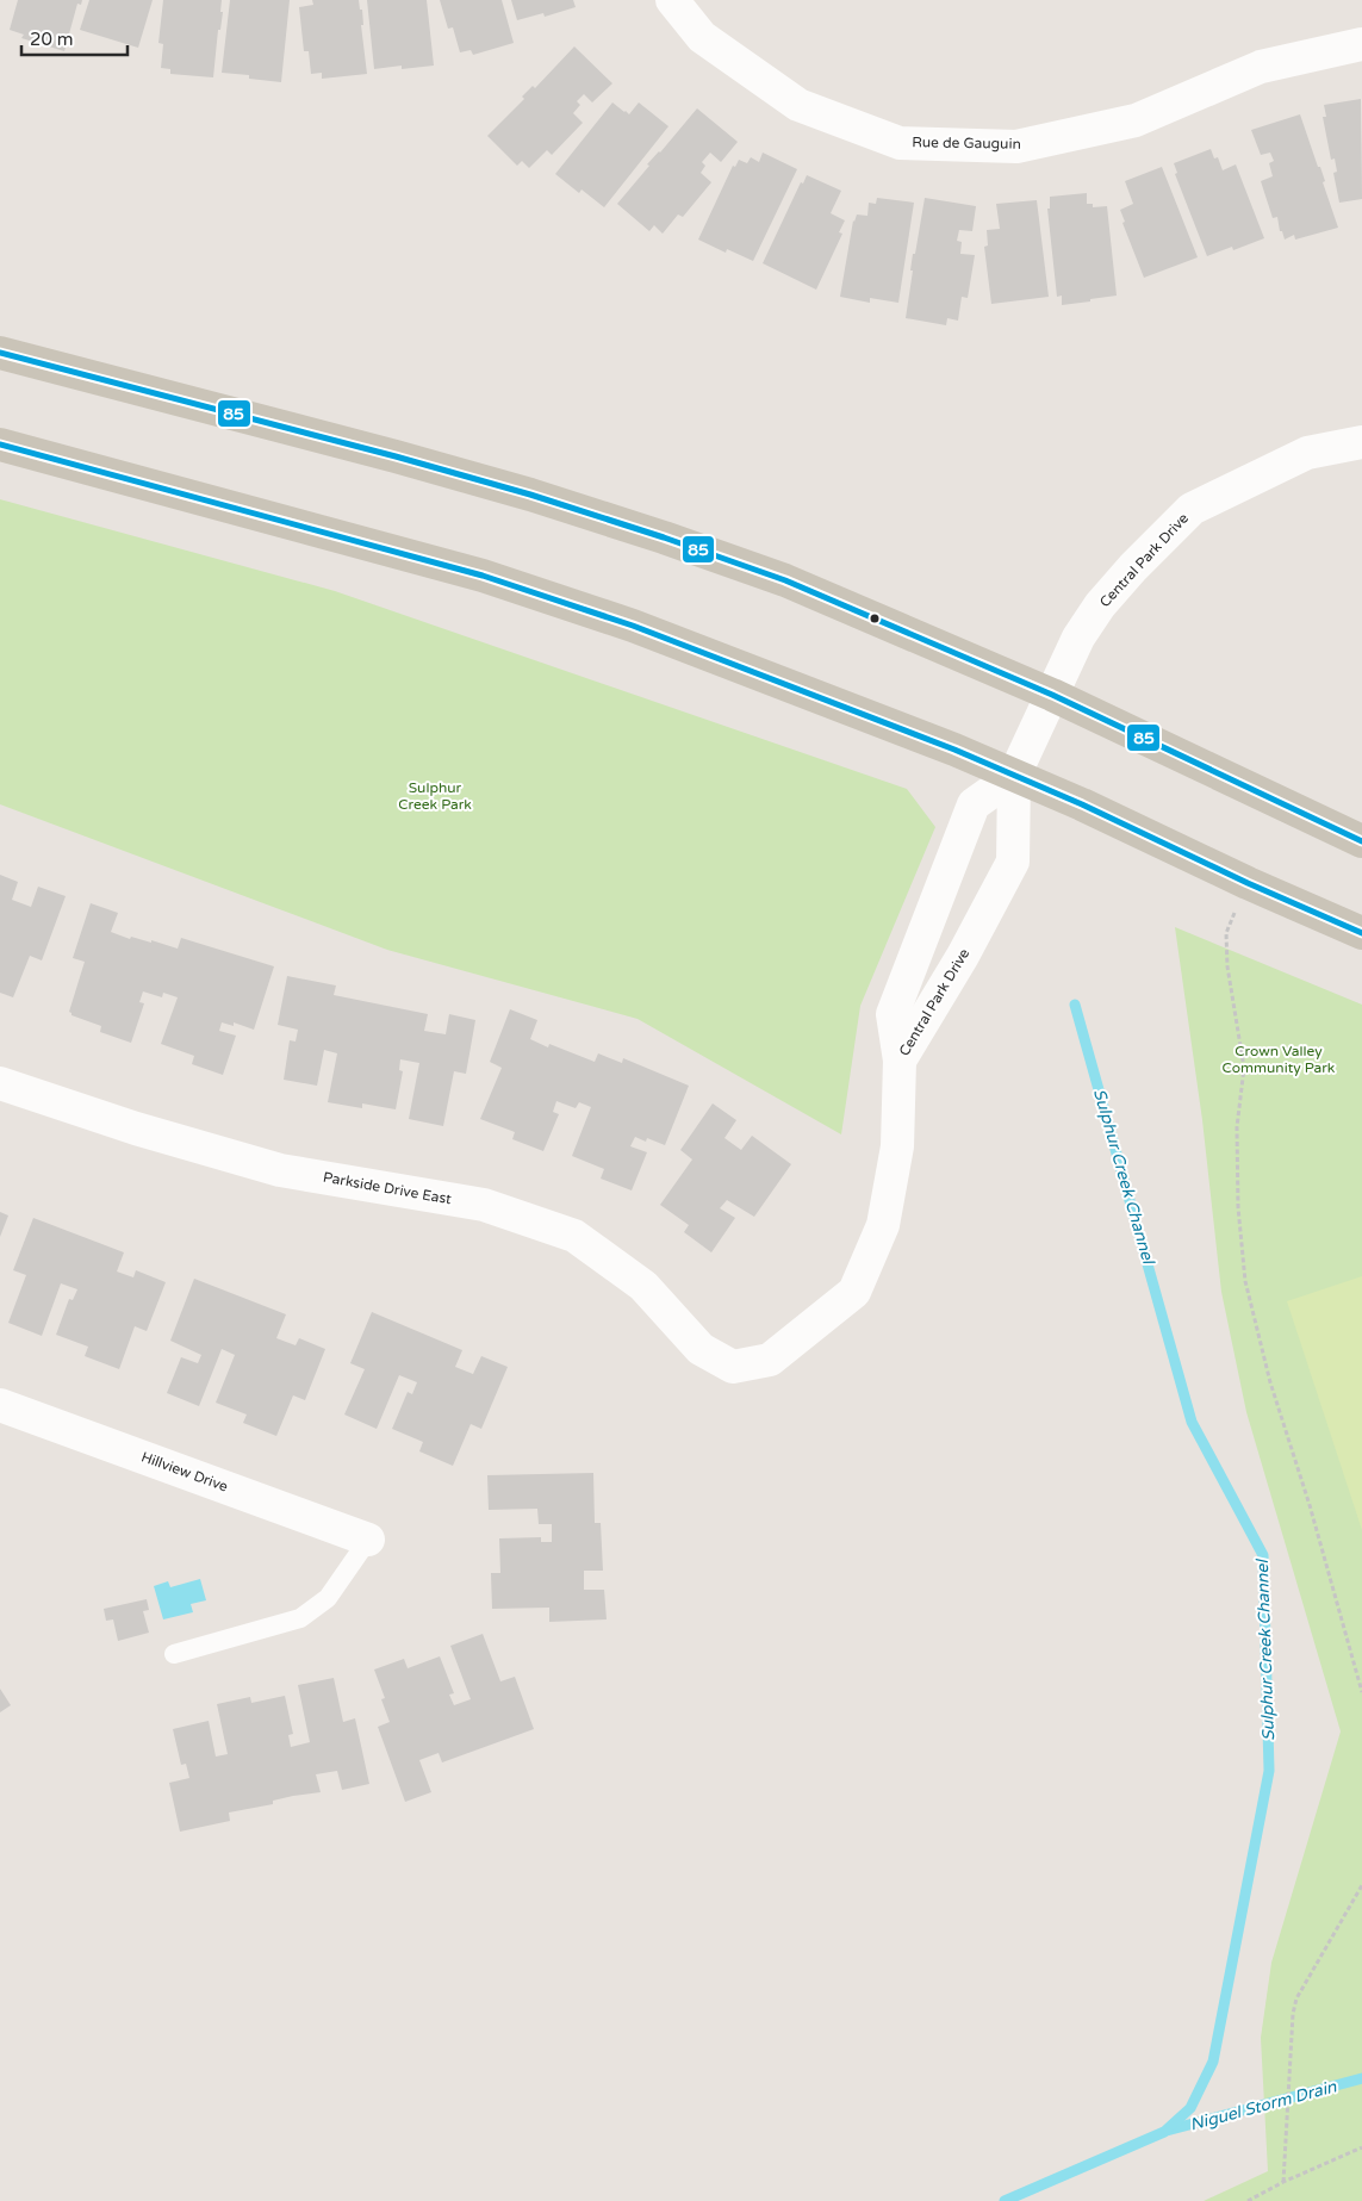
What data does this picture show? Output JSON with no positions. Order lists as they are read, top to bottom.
{
  "streets": {
    "street": [
      "Rue de Gauguin",
      "Central Park Drive",
      "Parkside Drive East",
      "Hillview Drive"
    ]
  },
  "crossings": [
    ["Central Park Drive", "Parkside Drive East"]
  ],
  "water": ["Sulphur Creek Channel", "Niguel Storm Drain"],
  "parks": ["Sulphur Creek Park", "Crown Valley Community Park"],
  "lines": ["transit line 85"],
  "scale_bar": "20 m"
}
